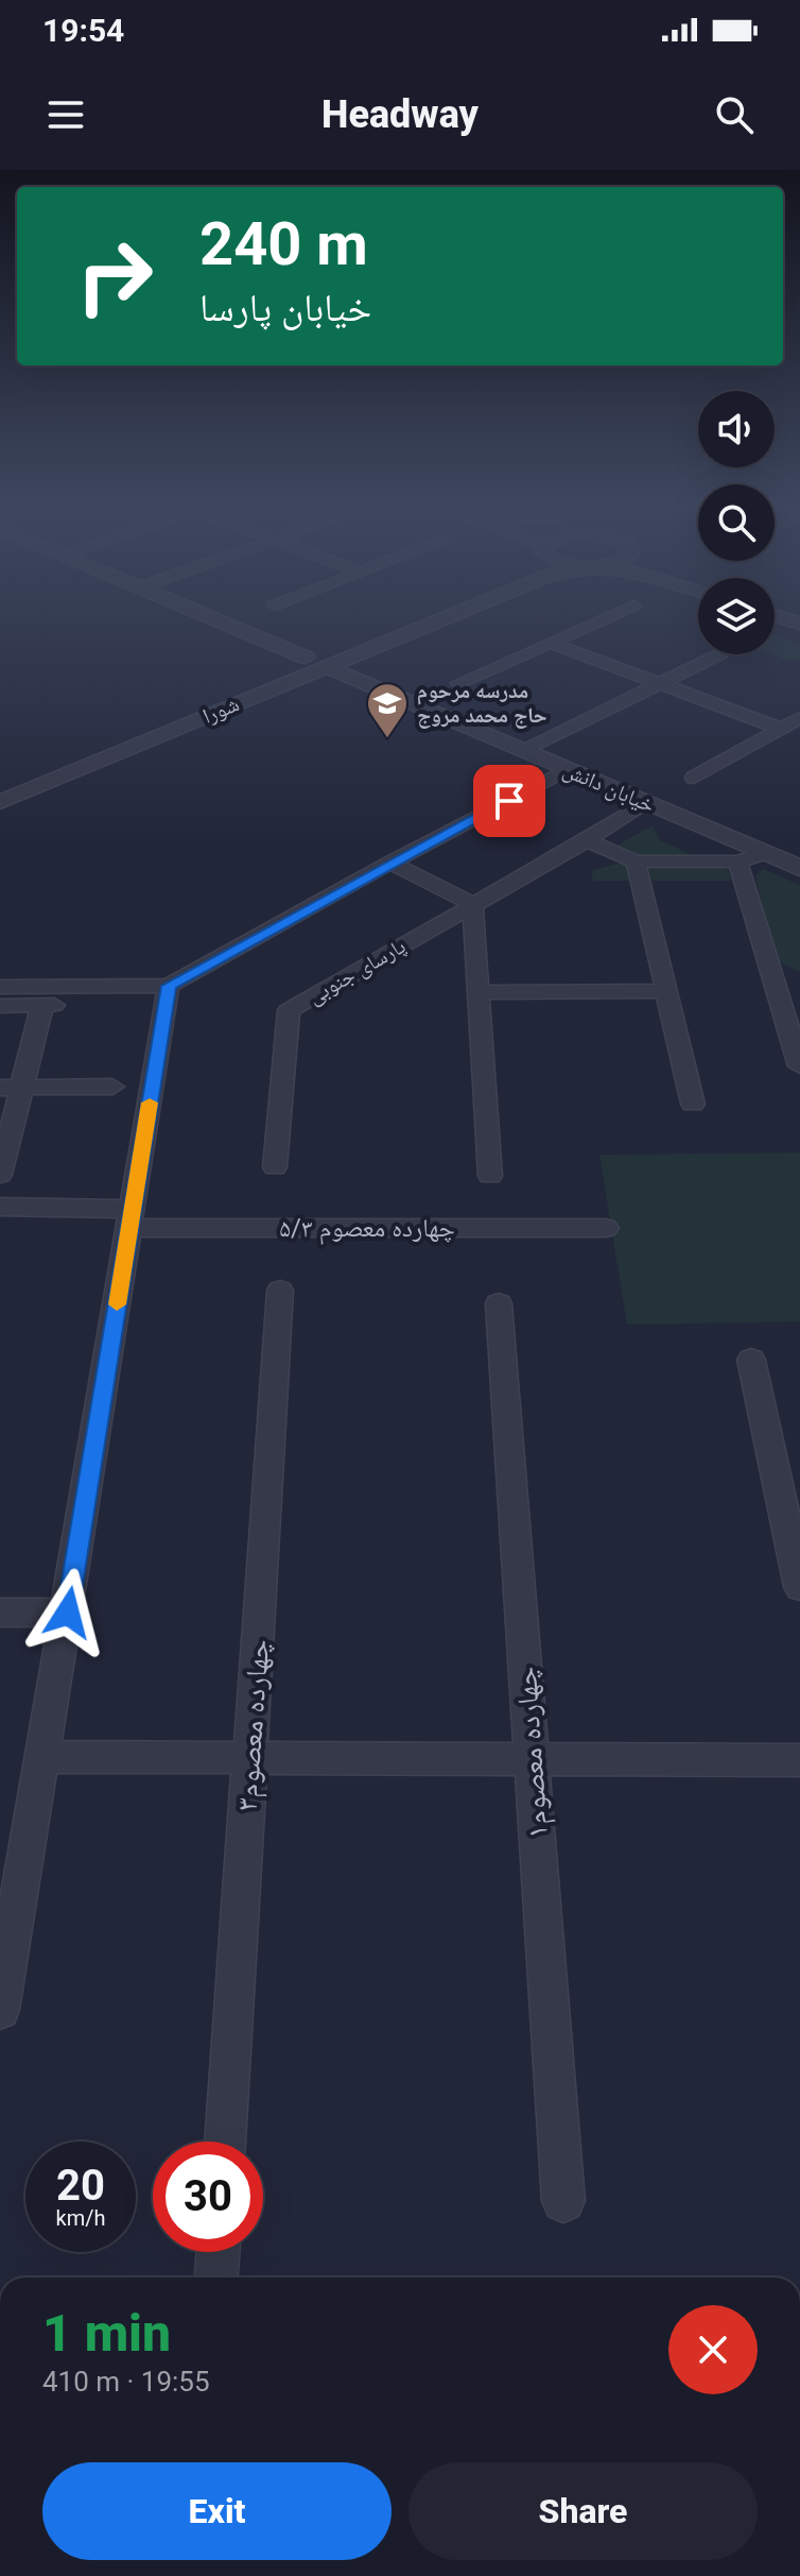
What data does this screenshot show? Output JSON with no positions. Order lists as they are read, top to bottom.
{
  "streets": {
    "street": [
      "شورا",
      "خیابان دانش",
      "پارسای جنوبی",
      "چهارده معصوم ۵/۳",
      "چهارده معصوم۳",
      "چهارده معصوم۱"
    ]
  },
  "crossings": [
    ["شورا", "خیابان دانش"]
  ],
  "places": {
    "school or university": ["مدرسه مرحوم حاج محمد مروج"]
  },
  "page": {
    "status": "19:54",
    "header": "Headway",
    "turn": ["240 m", "خیابان پارسا"],
    "speed": "20 km/h",
    "limit": "30",
    "heading": ["1 min", "410 m · 19:55"],
    "buttons": ["Exit", "Share"]
  }
}
